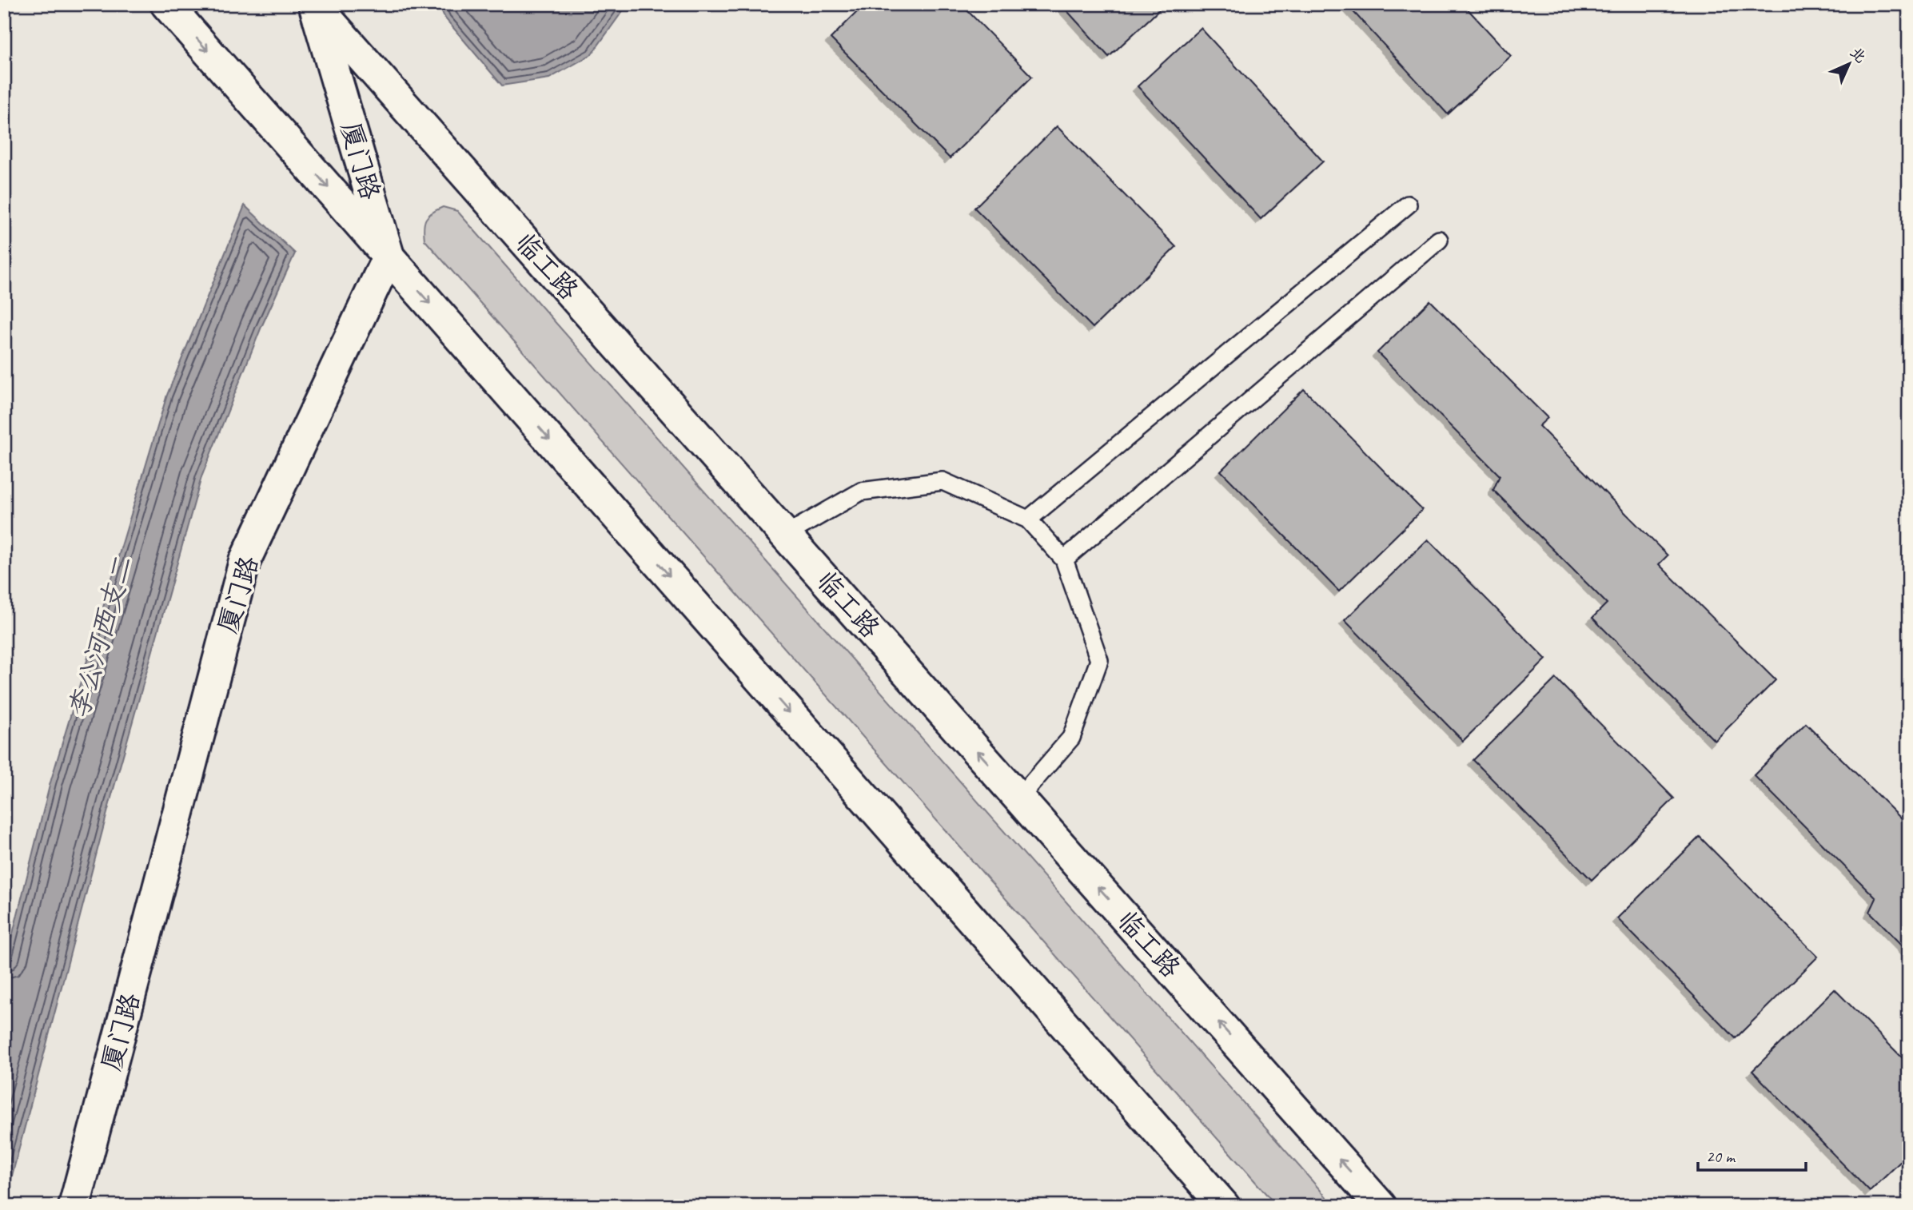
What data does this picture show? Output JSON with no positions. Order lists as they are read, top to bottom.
{
  "streets": {
    "main road": ["厦门路", "临工路"]
  },
  "crossings": [
    ["厦门路", "临工路"]
  ],
  "water": ["李公河西支二"],
  "scale_bar": "20 m",
  "north": "top right"
}
